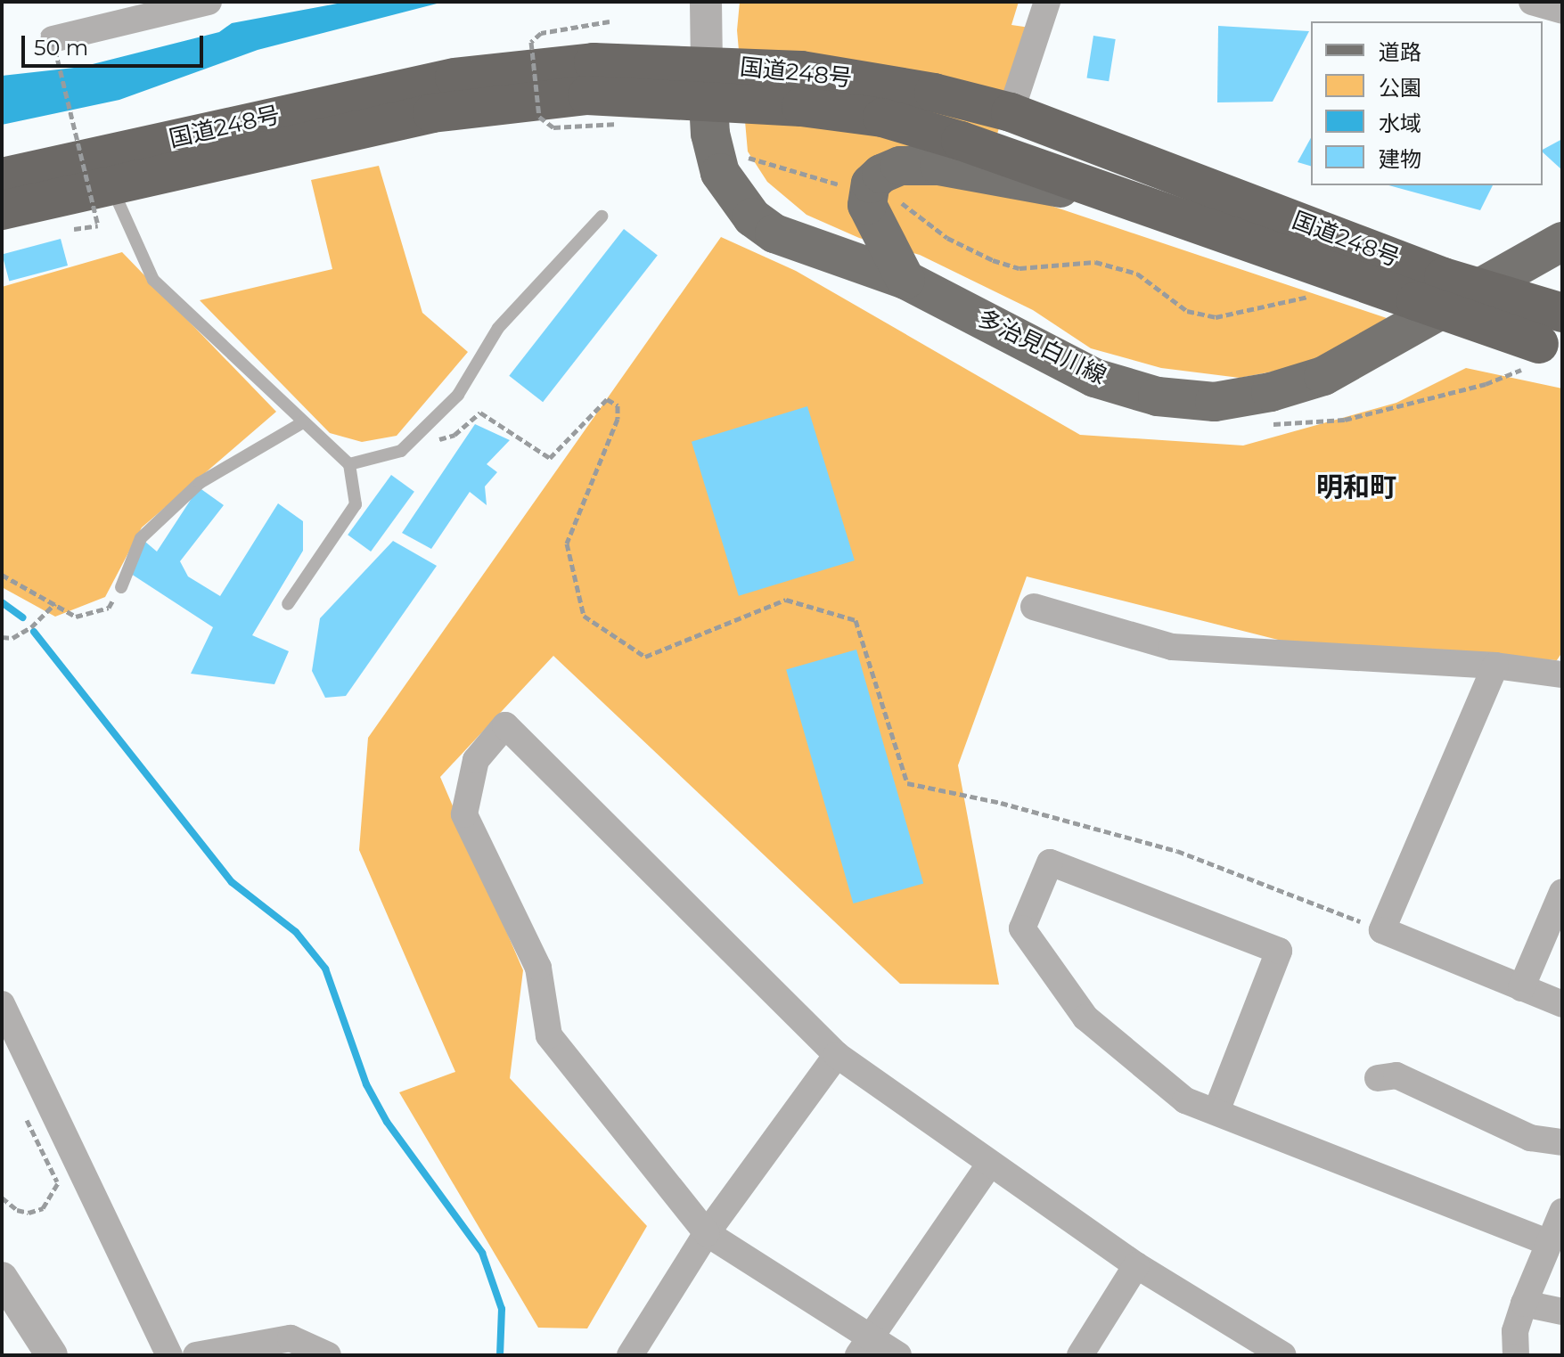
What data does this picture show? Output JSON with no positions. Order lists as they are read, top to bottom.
{
  "streets": {
    "highway": ["国道248号"],
    "main road": ["多治見白川線"]
  },
  "crossings": [
    ["国道248号", "多治見白川線"]
  ],
  "districts": ["明和町"],
  "legend": [
    "道路",
    "公園",
    "水域",
    "建物"
  ],
  "scale_bar": "50 m"
}
